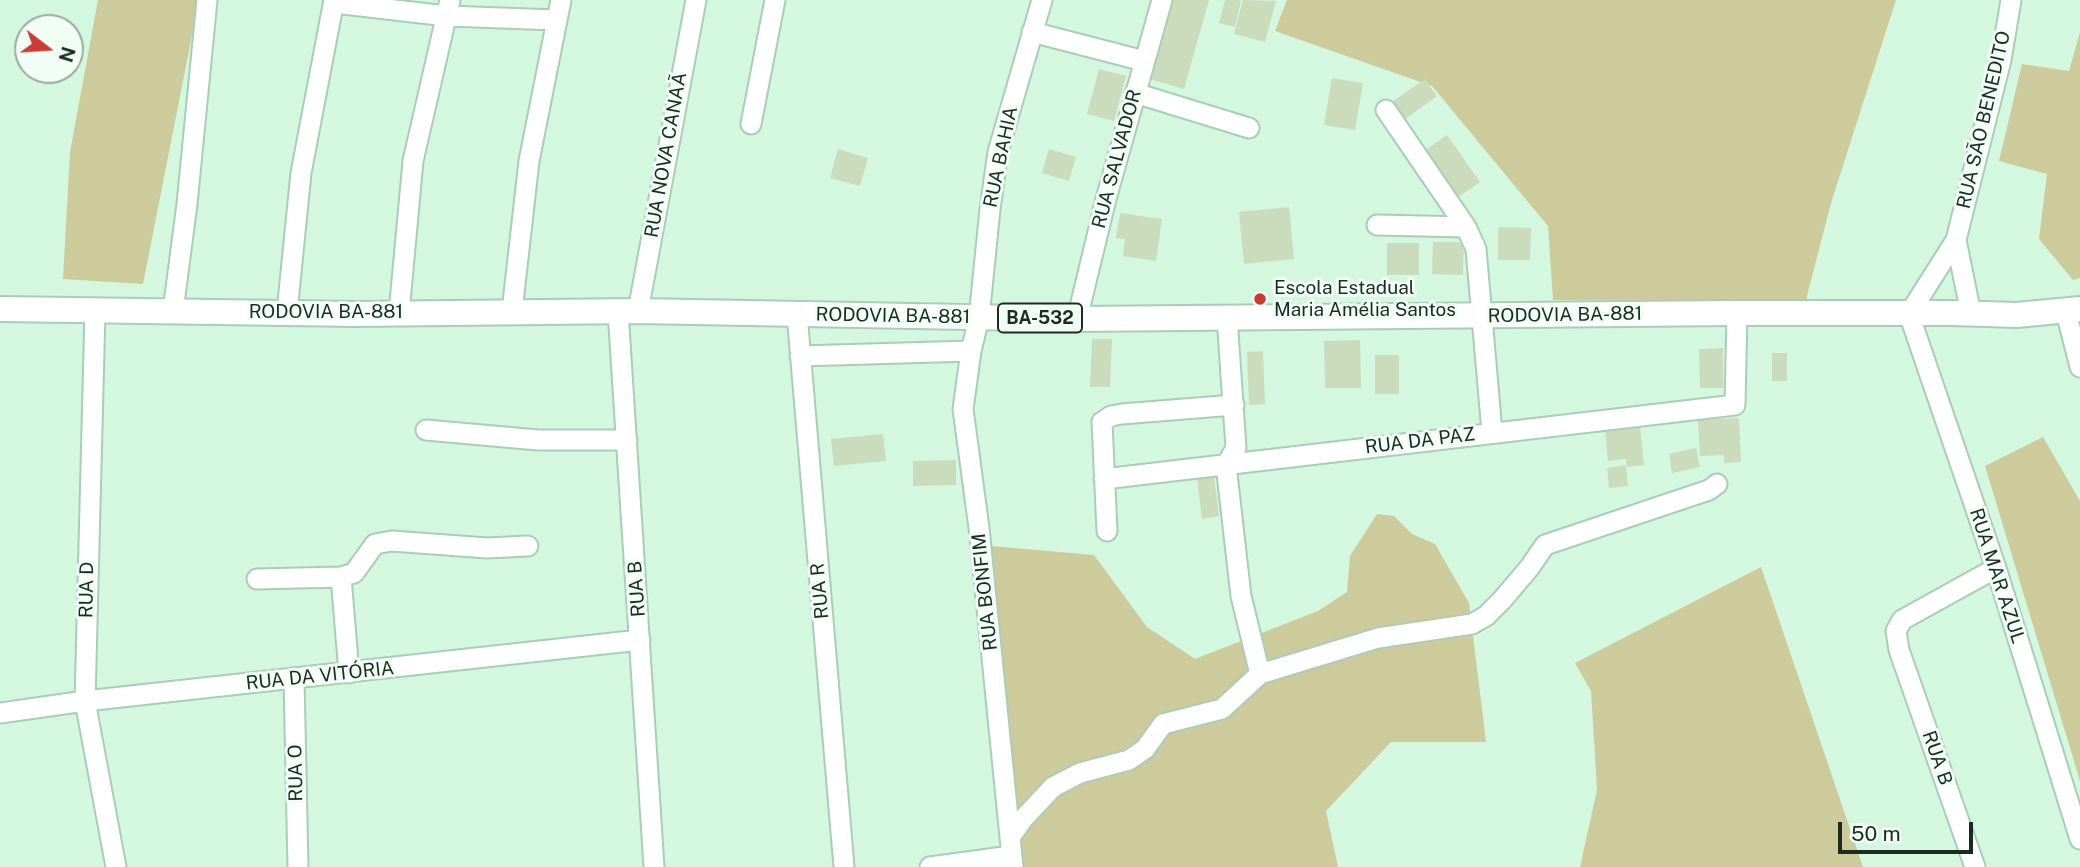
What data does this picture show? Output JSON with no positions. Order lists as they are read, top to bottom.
{
  "streets": {
    "main road": ["RODOVIA BA-881", "BA-532"],
    "street": [
      "RUA SÃO BENEDITO",
      "RUA NOVA CANAÃ",
      "RUA BAHIA",
      "RUA SALVADOR",
      "RUA DA PAZ",
      "RUA MAR AZUL",
      "RUA B",
      "RUA D",
      "RUA R",
      "RUA BONFIM",
      "RUA DA VITÓRIA",
      "RUA O"
    ]
  },
  "crossings": [
    ["RUA SÃO BENEDITO", "RODOVIA BA-881"],
    ["RUA SÃO BENEDITO", "RUA MAR AZUL"],
    ["RUA NOVA CANAÃ", "RODOVIA BA-881"],
    ["RUA NOVA CANAÃ", "RUA B"],
    ["RUA BAHIA", "RODOVIA BA-881"],
    ["RUA BAHIA", "RUA BONFIM"],
    ["RUA SALVADOR", "RODOVIA BA-881"],
    ["RODOVIA BA-881", "RUA DA PAZ"],
    ["RODOVIA BA-881", "RUA MAR AZUL"],
    ["RODOVIA BA-881", "RUA B"],
    ["RODOVIA BA-881", "RUA D"],
    ["RODOVIA BA-881", "RUA R"],
    ["RODOVIA BA-881", "RUA BONFIM"],
    ["RUA MAR AZUL", "RUA B"],
    ["RUA B", "RUA DA VITÓRIA"],
    ["RUA D", "RUA DA VITÓRIA"],
    ["RUA DA VITÓRIA", "RUA O"]
  ],
  "places": ["Escola Estadual Maria Amélia Santos"],
  "scale_bar": "50 m",
  "north": "right"
}
